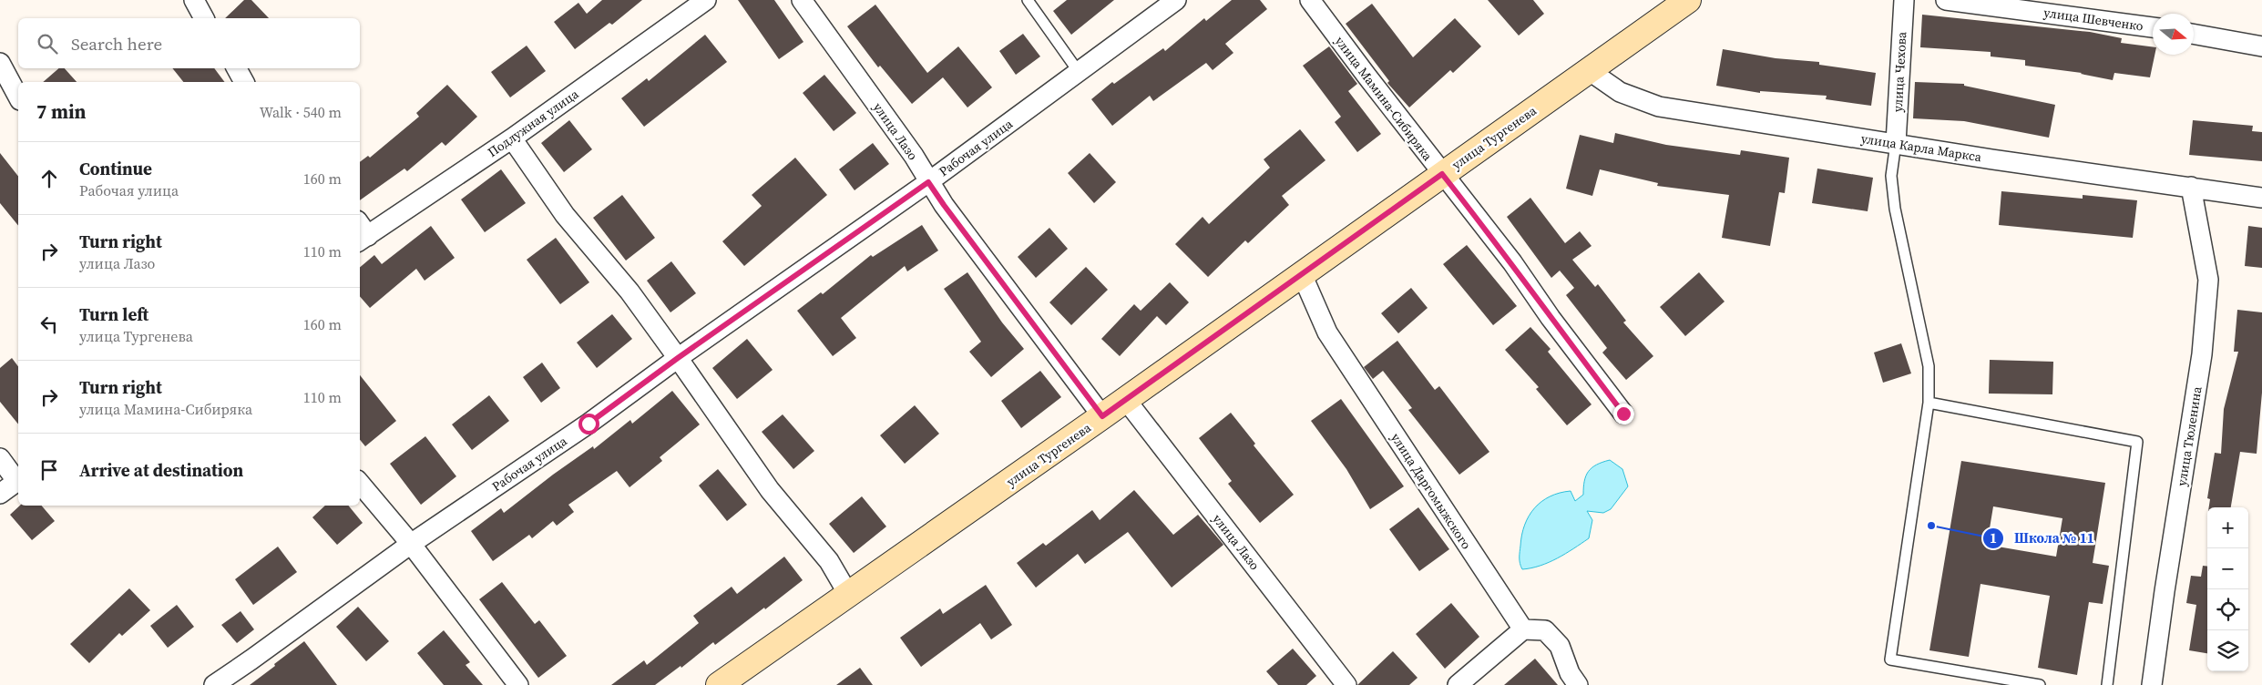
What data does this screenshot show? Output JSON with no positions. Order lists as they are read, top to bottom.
{
  "streets": {
    "street": [
      "улица Шевченко",
      "улица Чехова",
      "улица Мамина-Сибиряка",
      "Подлужная улица",
      "улица Лазо",
      "улица Тургенева",
      "Рабочая улица",
      "улица Карла Маркса",
      "улица Тюленина",
      "улица Даргомыжского"
    ]
  },
  "crossings": [
    ["улица Чехова", "улица Карла Маркса"],
    ["улица Мамина-Сибиряка", "улица Тургенева"],
    ["улица Лазо", "улица Тургенева"],
    ["улица Лазо", "Рабочая улица"],
    ["улица Тургенева", "улица Карла Маркса"],
    ["улица Тургенева", "улица Даргомыжского"],
    ["улица Карла Маркса", "улица Тюленина"]
  ],
  "places": ["Школа № 11"],
  "north": "right",
  "page": {
    "search": "Search here",
    "heading": ["7 min", "Walk · 540 m"],
    "list": [
      ["Continue", "Рабочая улица", "160 m"],
      ["Turn right", "улица Лазо", "110 m"],
      ["Turn left", "улица Тургенева", "160 m"],
      ["Turn right", "улица Мамина-Сибиряка", "110 m"],
      "Arrive at destination"
    ],
    "map_buttons": ["+", "−"]
  }
}
